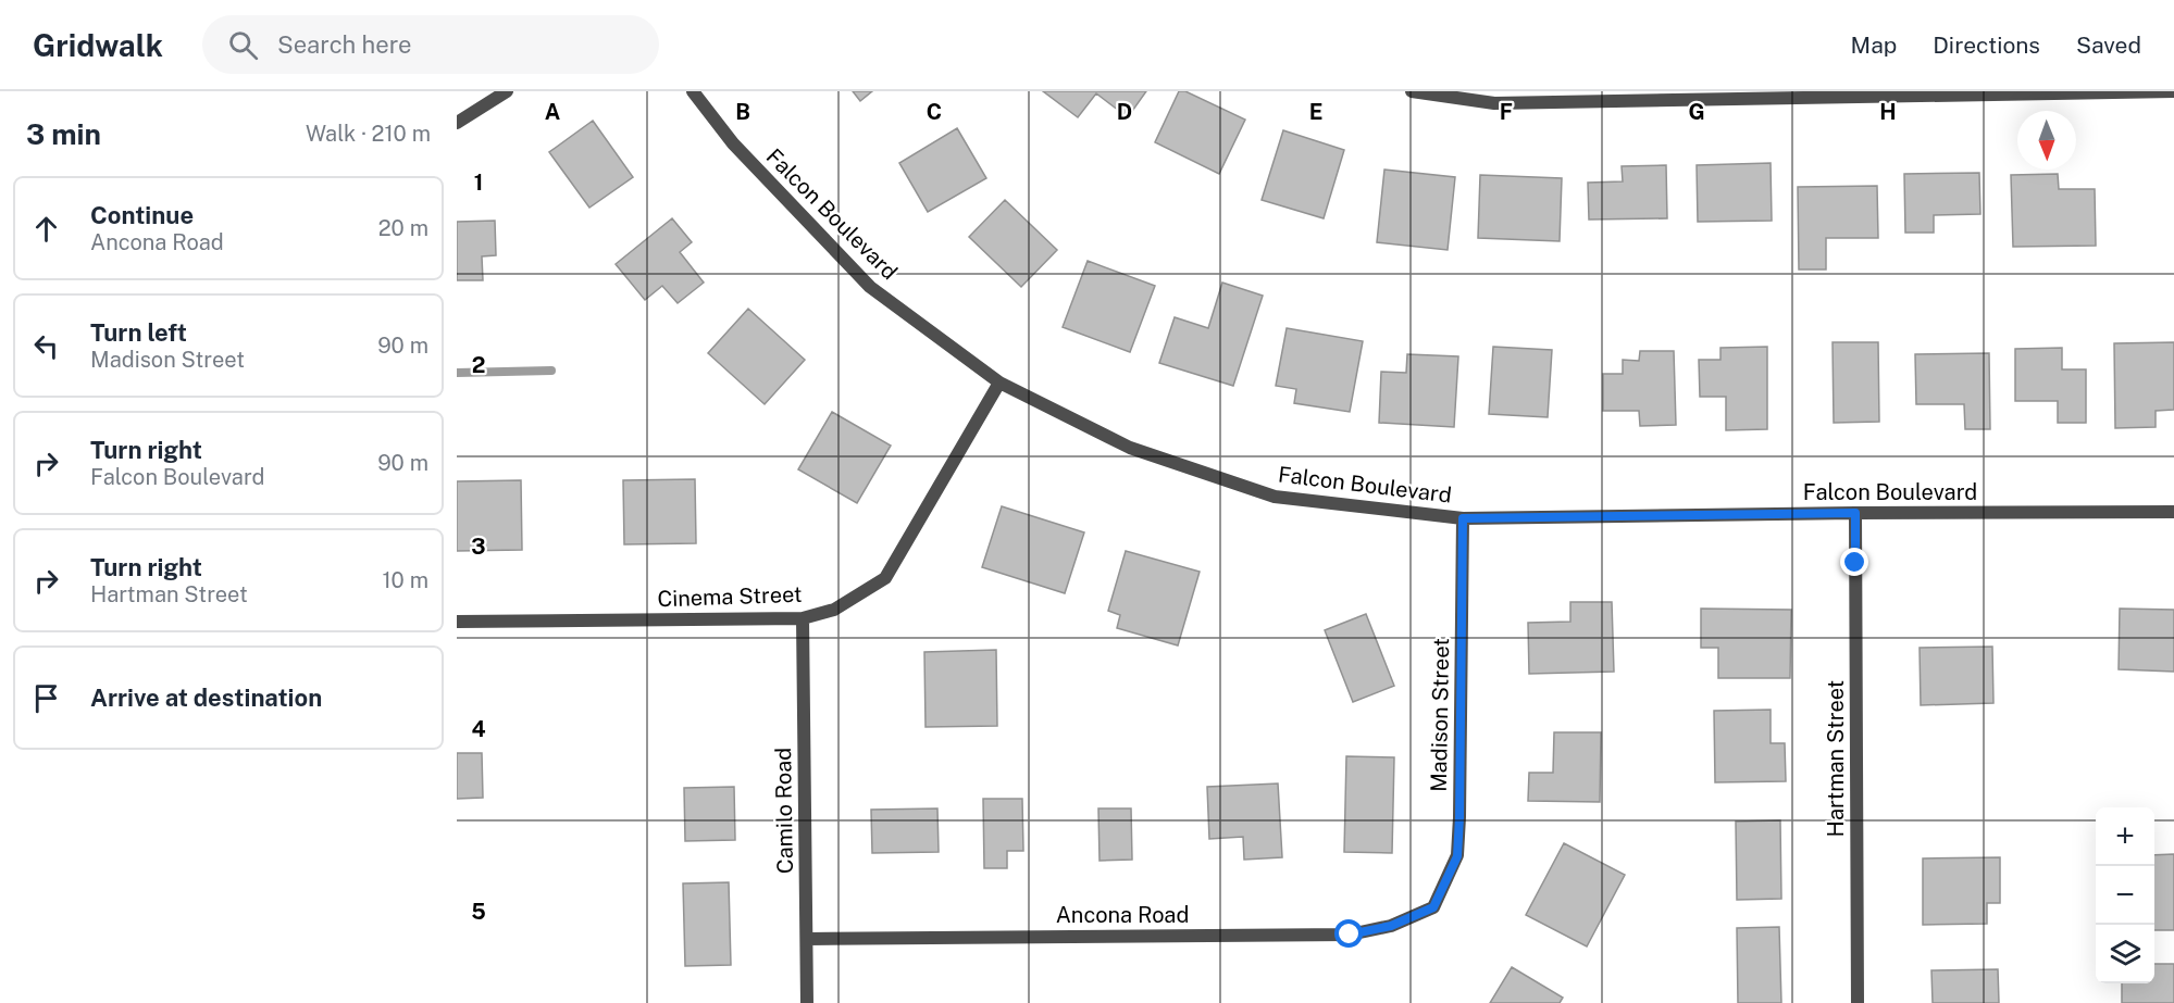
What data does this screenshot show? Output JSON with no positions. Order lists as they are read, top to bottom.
{
  "streets": {
    "street": [
      "Falcon Boulevard",
      "Cinema Street",
      "Madison Street",
      "Hartman Street",
      "Camilo Road",
      "Ancona Road"
    ]
  },
  "crossings": [
    ["Falcon Boulevard", "Cinema Street"],
    ["Falcon Boulevard", "Madison Street"],
    ["Falcon Boulevard", "Hartman Street"],
    ["Cinema Street", "Camilo Road"],
    ["Madison Street", "Ancona Road"],
    ["Camilo Road", "Ancona Road"]
  ],
  "north": "bottom",
  "page": {
    "header": "Gridwalk",
    "search": "Search here",
    "nav": ["Map", "Directions", "Saved"],
    "heading": ["3 min", "Walk · 210 m"],
    "list": [
      ["Continue", "Ancona Road", "20 m"],
      ["Turn left", "Madison Street", "90 m"],
      ["Turn right", "Falcon Boulevard", "90 m"],
      ["Turn right", "Hartman Street", "10 m"],
      "Arrive at destination"
    ],
    "map_buttons": ["+", "−"]
  },
  "grid": {
    "columns": [
      "A",
      "B",
      "C",
      "D",
      "E",
      "F",
      "G",
      "H"
    ],
    "rows": [
      "1",
      "2",
      "3",
      "4",
      "5"
    ]
  }
}
